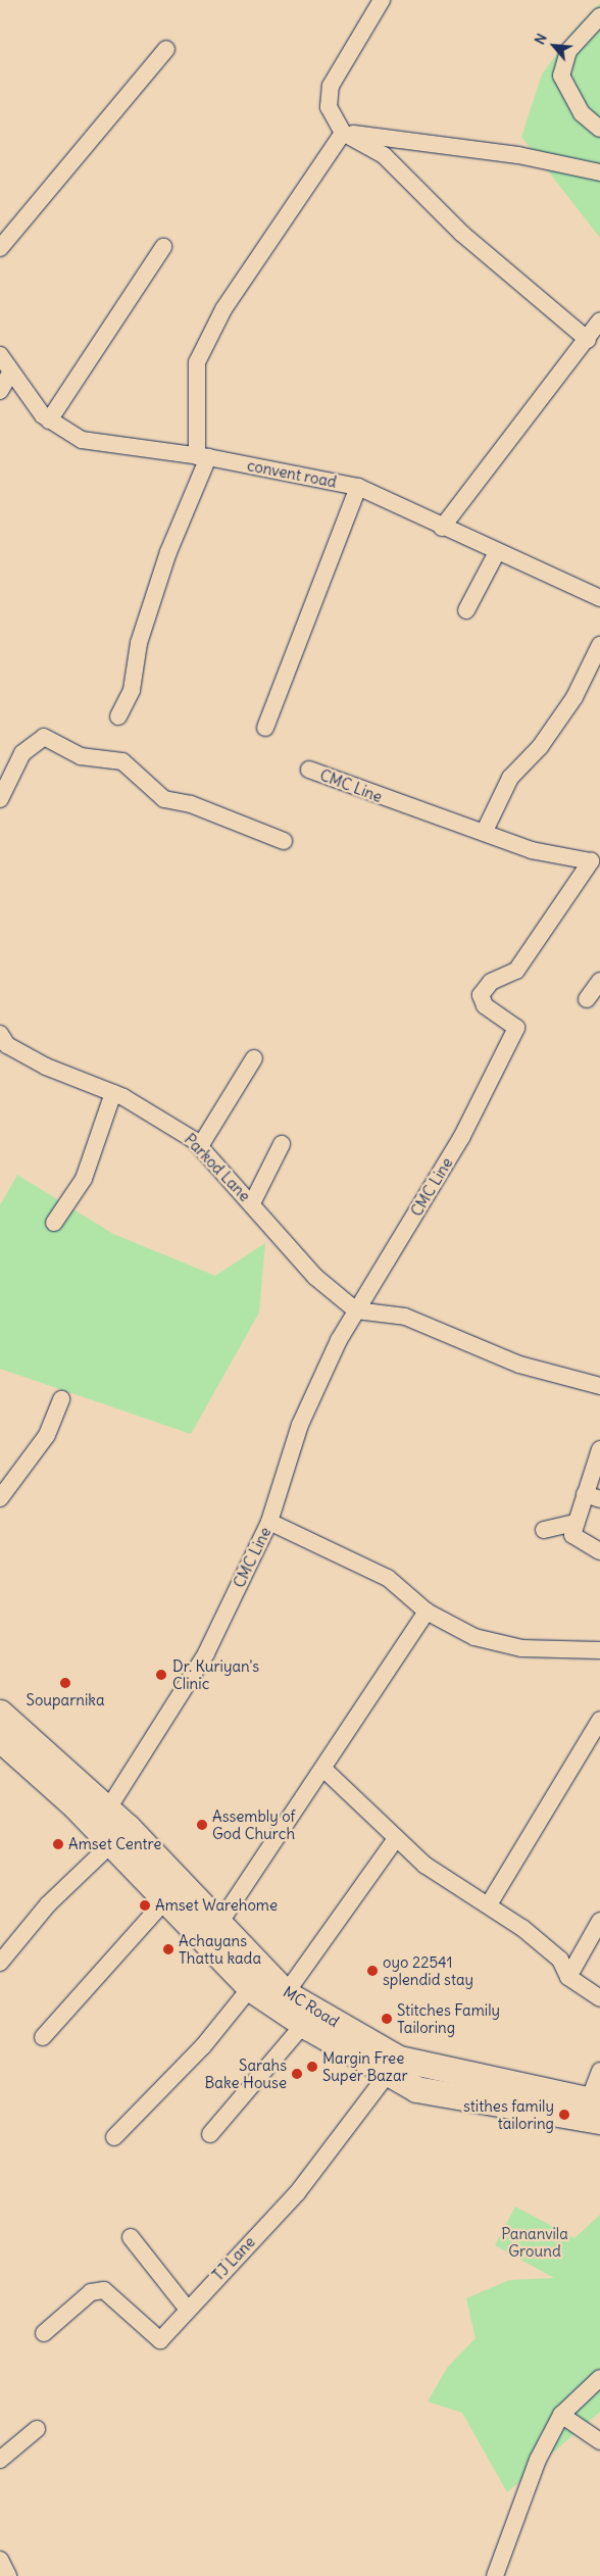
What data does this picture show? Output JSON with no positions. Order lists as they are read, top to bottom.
{
  "streets": {
    "main road": ["MC Road"],
    "street": [
      "convent road",
      "CMC Line",
      "Parkod Lane",
      "TJ Lane"
    ]
  },
  "crossings": [
    ["CMC Line", "Parkod Lane"],
    ["CMC Line", "MC Road"],
    ["MC Road", "TJ Lane"]
  ],
  "parks": ["Pananvila Ground"],
  "places": [
    "Dr. Kuriyan's Clinic",
    "Souparnika",
    "Assembly of God Church",
    "Amset Centre",
    "Amset Warehome",
    "Achayans Thattu kada",
    "oyo 22541 splendid stay",
    "Stitches Family Tailoring",
    "Margin Free Super Bazar",
    "Sarahs Bake House",
    "stithes family tailoring"
  ],
  "north": "top left"
}
